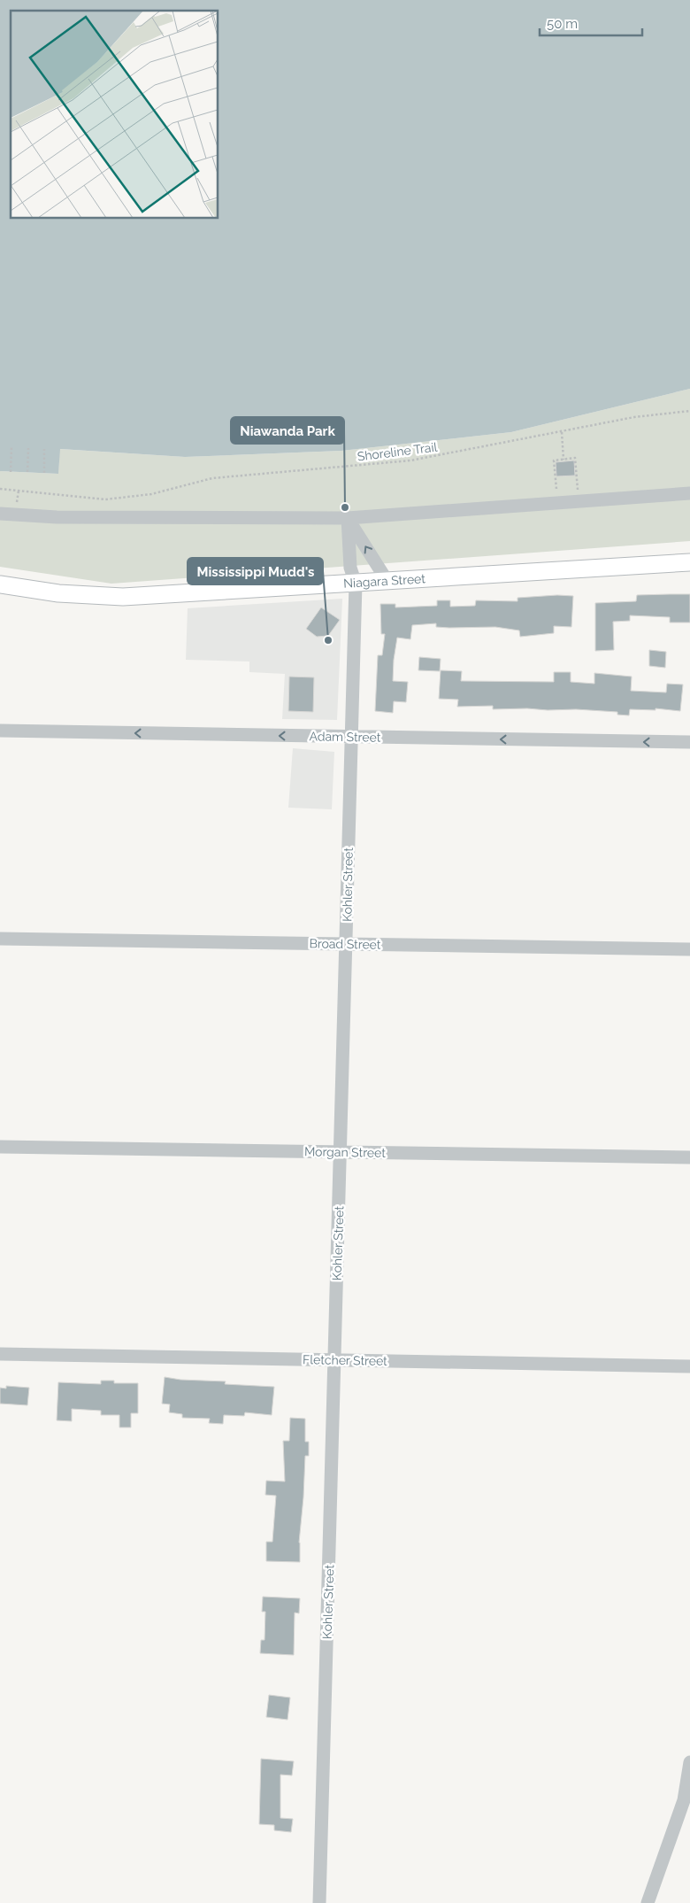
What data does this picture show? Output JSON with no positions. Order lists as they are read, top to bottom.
{
  "streets": {
    "main road": ["Niagara Street"],
    "street": [
      "Adam Street",
      "Kohler Street",
      "Broad Street",
      "Morgan Street",
      "Fletcher Street"
    ],
    "path": ["Shoreline Trail"]
  },
  "crossings": [
    ["Niagara Street", "Kohler Street"],
    ["Adam Street", "Kohler Street"],
    ["Kohler Street", "Broad Street"],
    ["Kohler Street", "Morgan Street"],
    ["Kohler Street", "Fletcher Street"]
  ],
  "one_way": ["Adam Street"],
  "places": ["Niawanda Park", "Mississippi Mudd's"],
  "scale_bar": "50 m"
}
